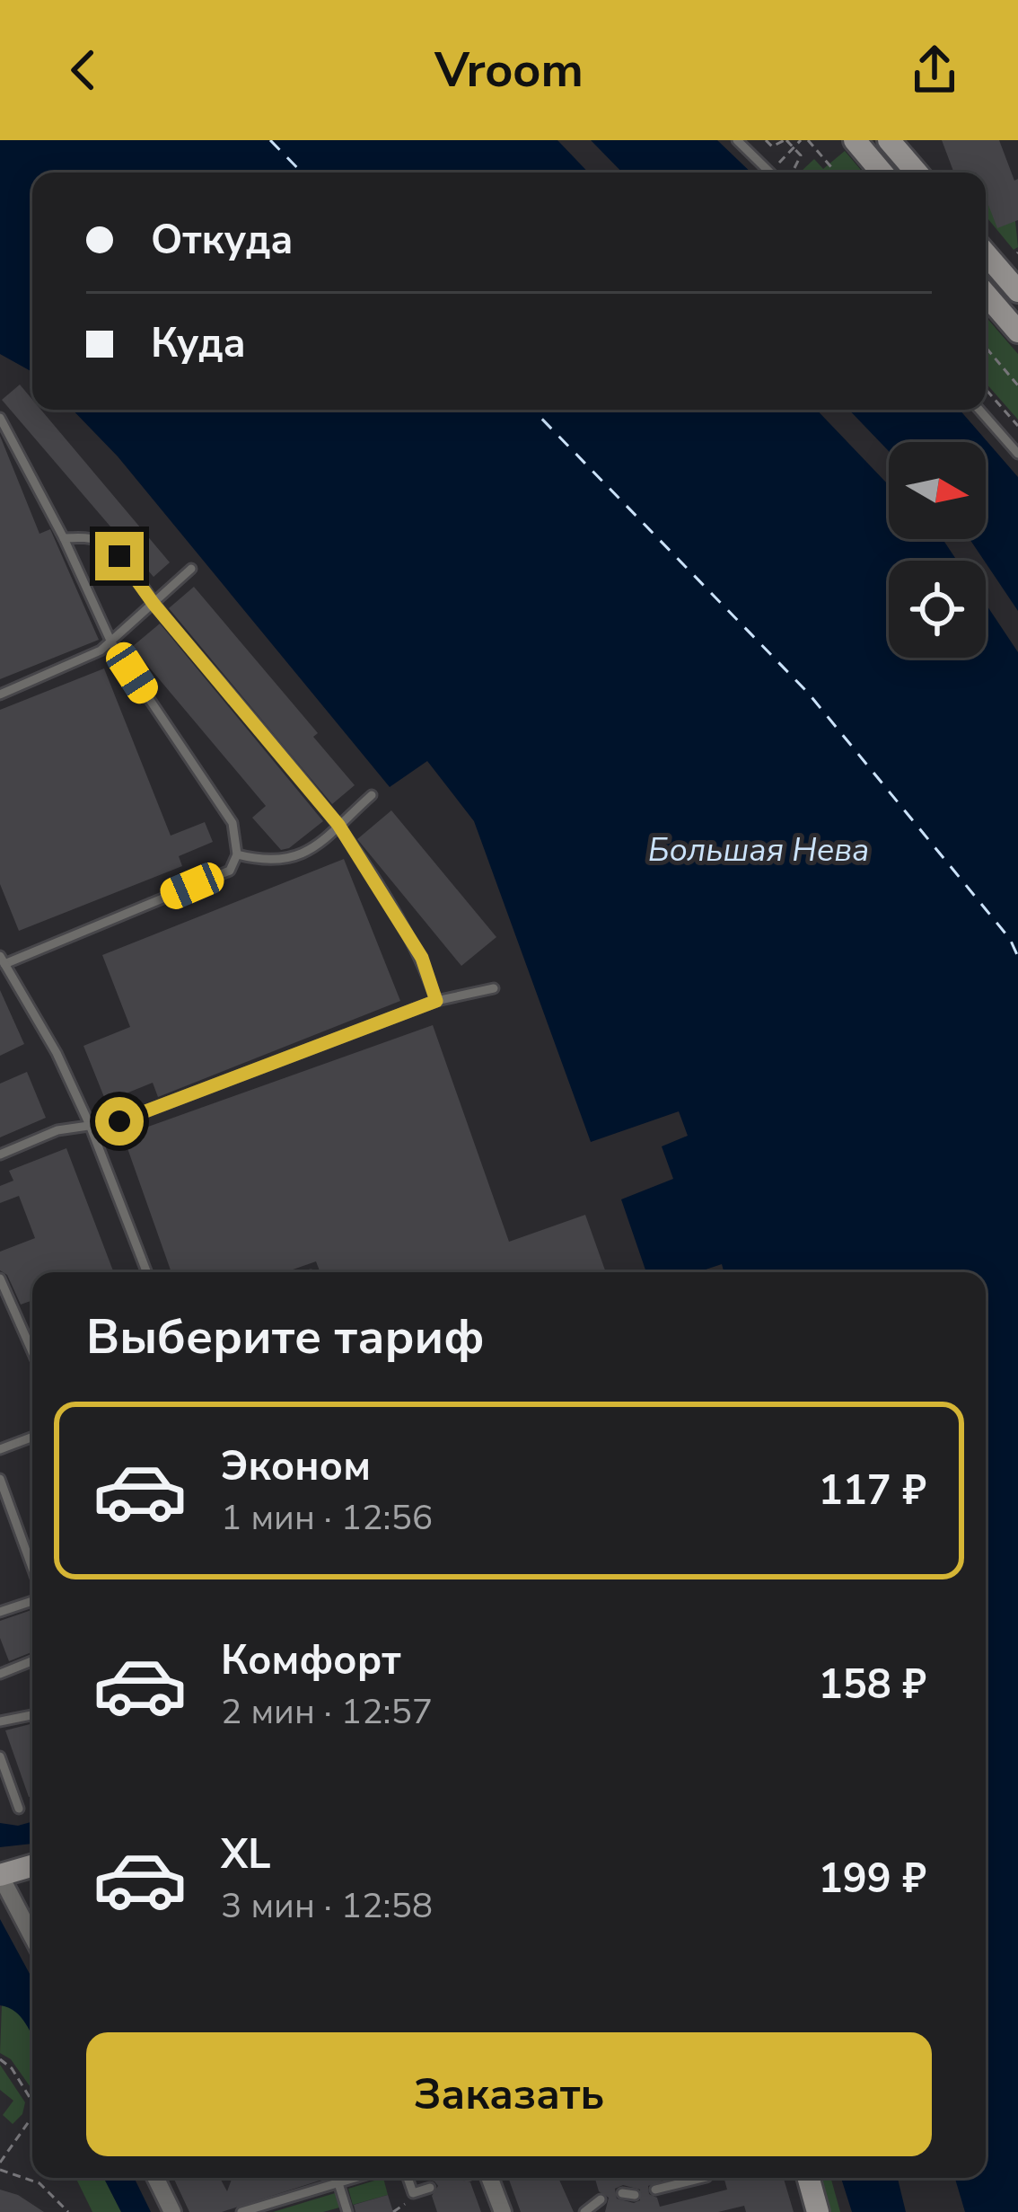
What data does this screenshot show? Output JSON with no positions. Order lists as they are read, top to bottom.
{
  "water": ["Большая Нева"],
  "north": "right",
  "page": {
    "header": "Vroom",
    "banner": ["Откуда", "Куда"],
    "heading": "Выберите тариф",
    "list": [
      {
        "name": "Эконом",
        "note": "1 мин · 12:56",
        "value": "117 ₽"
      },
      {
        "name": "Комфорт",
        "note": "2 мин · 12:57",
        "value": "158 ₽"
      },
      {
        "name": "XL",
        "note": "3 мин · 12:58",
        "value": "199 ₽"
      }
    ],
    "buttons": "Заказать"
  }
}
